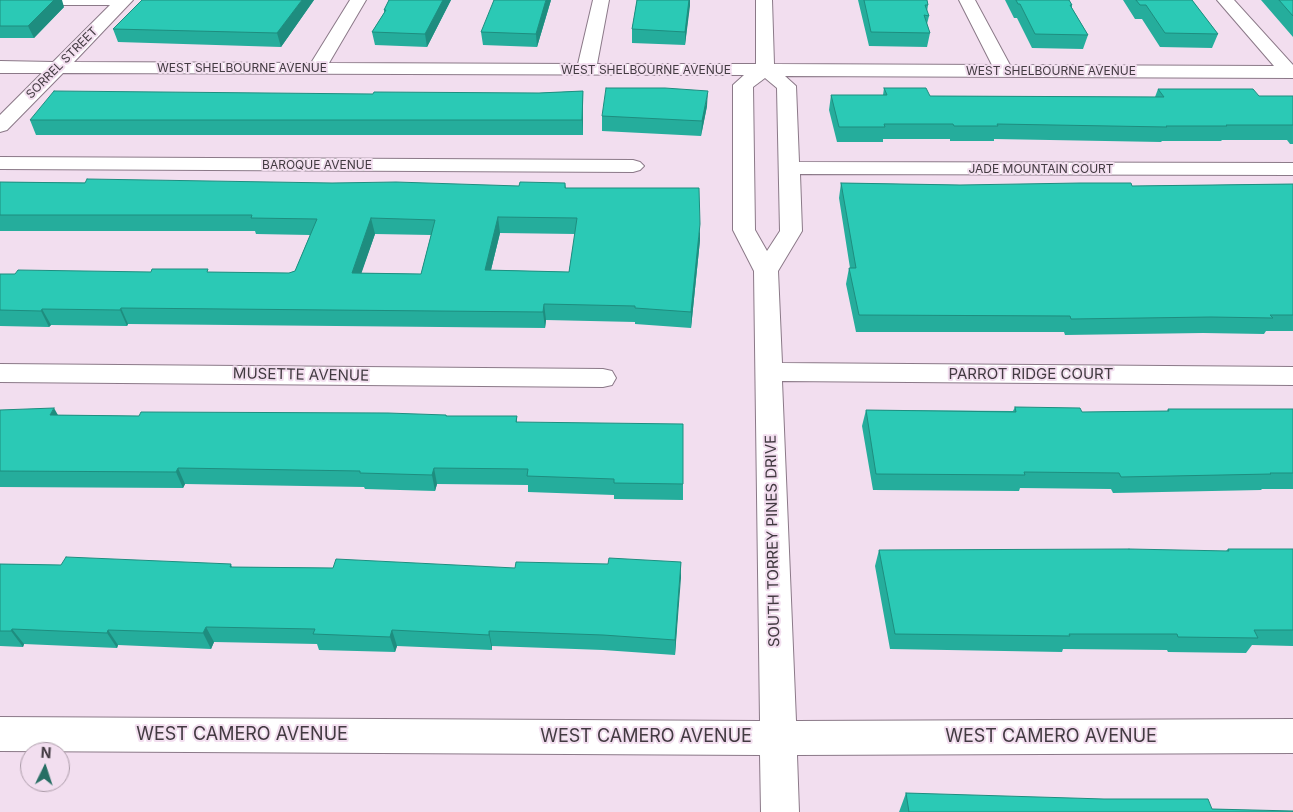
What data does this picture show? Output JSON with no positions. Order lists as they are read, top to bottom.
{
  "streets": {
    "street": [
      "SORREL STREET",
      "WEST SHELBOURNE AVENUE",
      "BAROQUE AVENUE",
      "JADE MOUNTAIN COURT",
      "PARROT RIDGE COURT",
      "MUSETTE AVENUE",
      "SOUTH TORREY PINES DRIVE",
      "WEST CAMERO AVENUE"
    ]
  },
  "crossings": [
    ["SORREL STREET", "WEST SHELBOURNE AVENUE"],
    ["WEST SHELBOURNE AVENUE", "SOUTH TORREY PINES DRIVE"],
    ["PARROT RIDGE COURT", "SOUTH TORREY PINES DRIVE"],
    ["SOUTH TORREY PINES DRIVE", "WEST CAMERO AVENUE"]
  ],
  "north": "top"
}
